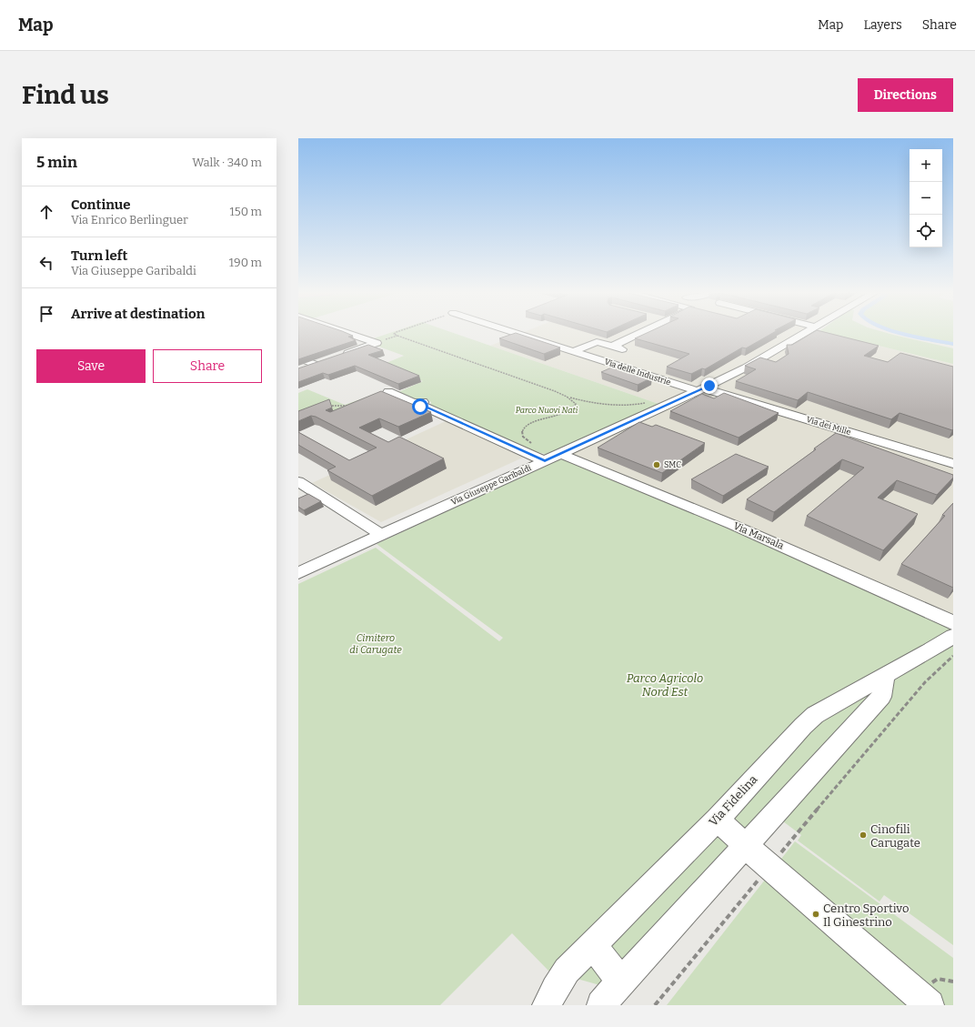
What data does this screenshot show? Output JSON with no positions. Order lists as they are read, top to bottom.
{
  "streets": {
    "street": [
      "Via delle Industrie",
      "Via dei Mille",
      "Via Giuseppe Garibaldi",
      "Via Marsala",
      "Via Fidelina"
    ]
  },
  "crossings": [
    ["Via delle Industrie", "Via dei Mille"],
    ["Via delle Industrie", "Via Giuseppe Garibaldi"],
    ["Via dei Mille", "Via Giuseppe Garibaldi"],
    ["Via Giuseppe Garibaldi", "Via Marsala"]
  ],
  "parks": ["Parco Nuovi Nati", "Cimitero di Carugate", "Parco Agricolo Nord Est"],
  "places": ["SMC", "Cinofili Carugate", "Centro Sportivo Il Ginestrino"],
  "page": {
    "header": "Map",
    "nav": ["Map", "Layers", "Share"],
    "buttons": [
      "Directions",
      ["Save", "Share"]
    ],
    "title": "Find us",
    "heading": ["5 min", "Walk · 340 m"],
    "map_buttons": ["+", "−"],
    "list": [
      ["Continue", "Via Enrico Berlinguer", "150 m"],
      ["Turn left", "Via Giuseppe Garibaldi", "190 m"],
      "Arrive at destination"
    ]
  }
}
